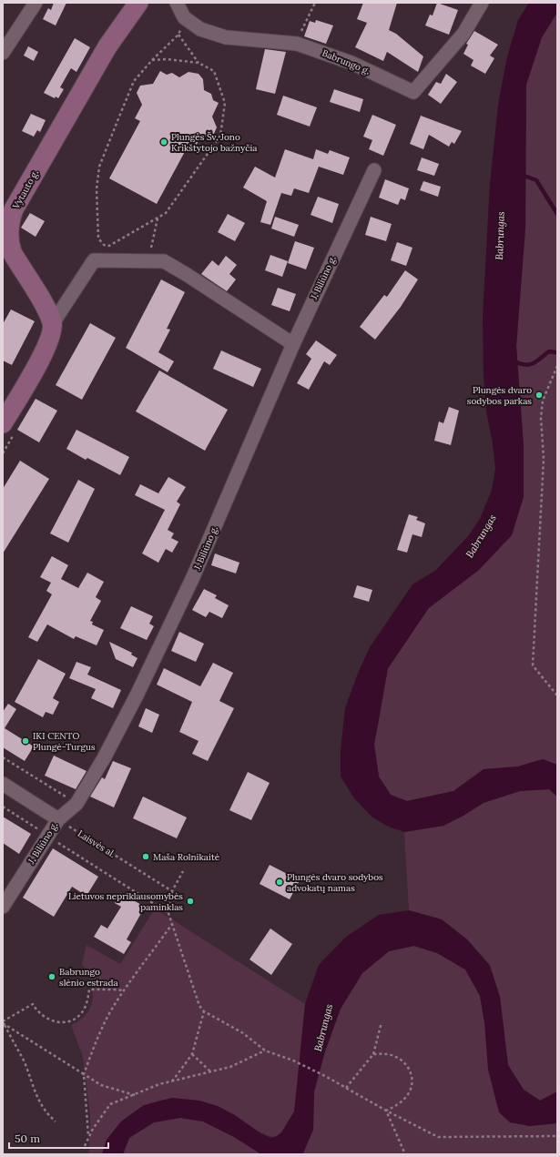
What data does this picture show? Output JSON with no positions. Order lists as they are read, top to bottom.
{
  "streets": {
    "main road": ["Vytauto g."],
    "street": ["Babrungo g.", "J. Biliūno g."],
    "path": ["Laisvės al."]
  },
  "crossings": [
    ["J. Biliūno g.", "Laisvės al."]
  ],
  "water": ["Babrungas"],
  "places": [
    "Plungės Šv. Jono Krikštytojo bažnyčia",
    "Plungės dvaro sodybos parkas",
    "IKI CENTO Plungė-Turgus",
    "Maša Rolnikaitė",
    "Plungės dvaro sodybos advokatų namas",
    "Lietuvos nepriklausomybės paminklas",
    "Babrungo slėnio estrada"
  ],
  "scale_bar": "50 m"
}
